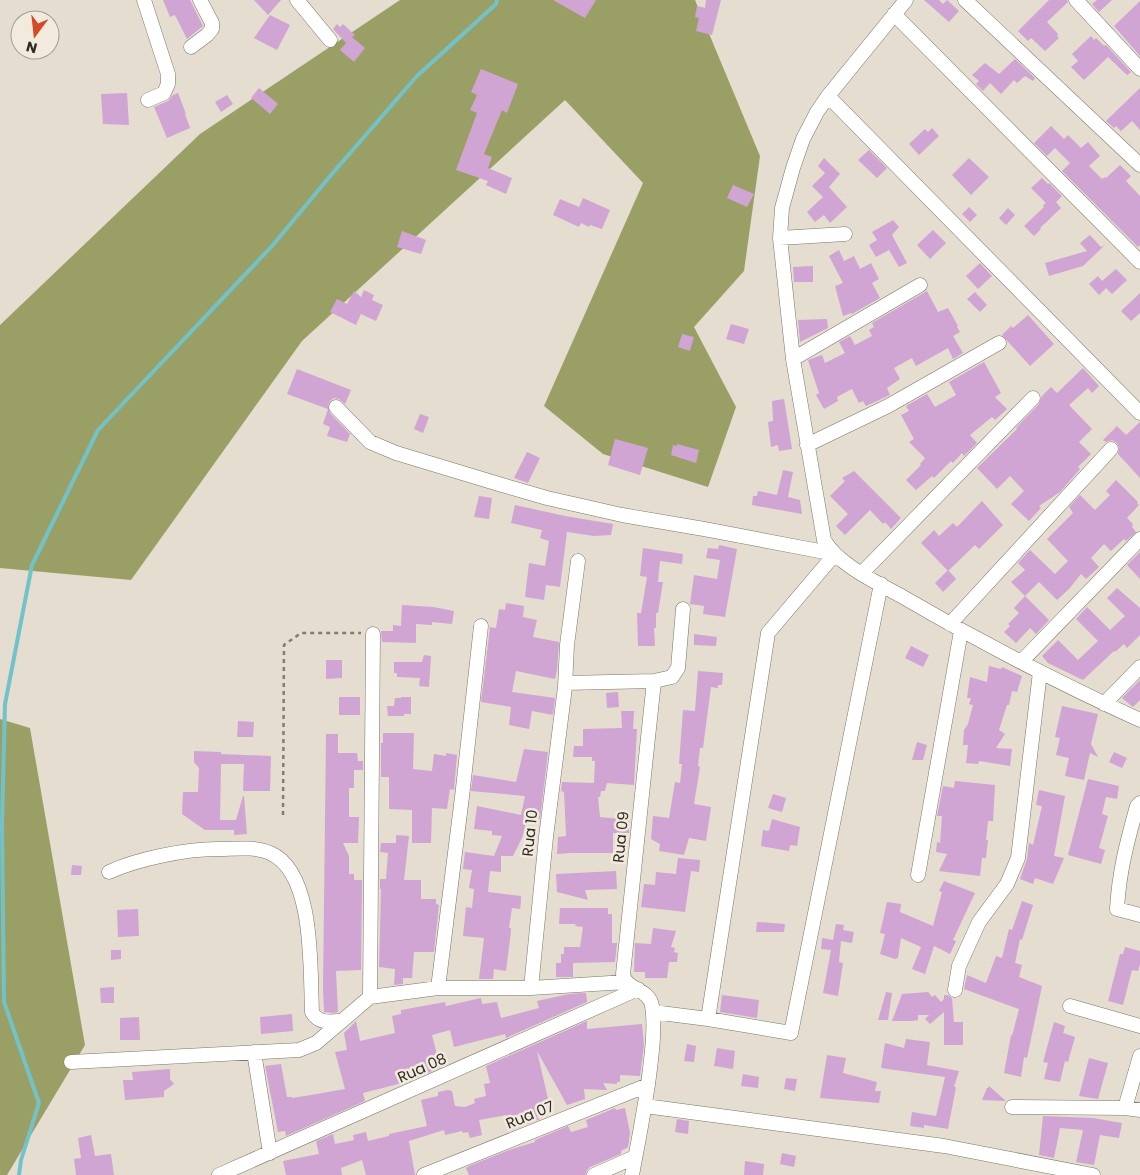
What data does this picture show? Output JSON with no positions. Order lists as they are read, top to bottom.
{
  "streets": {
    "street": [
      "Rua 10",
      "Rua 09",
      "Rua 08",
      "Rua 07"
    ]
  },
  "crossings": [
    ["Rua 09", "Rua 08"]
  ],
  "north": "bottom"
}
